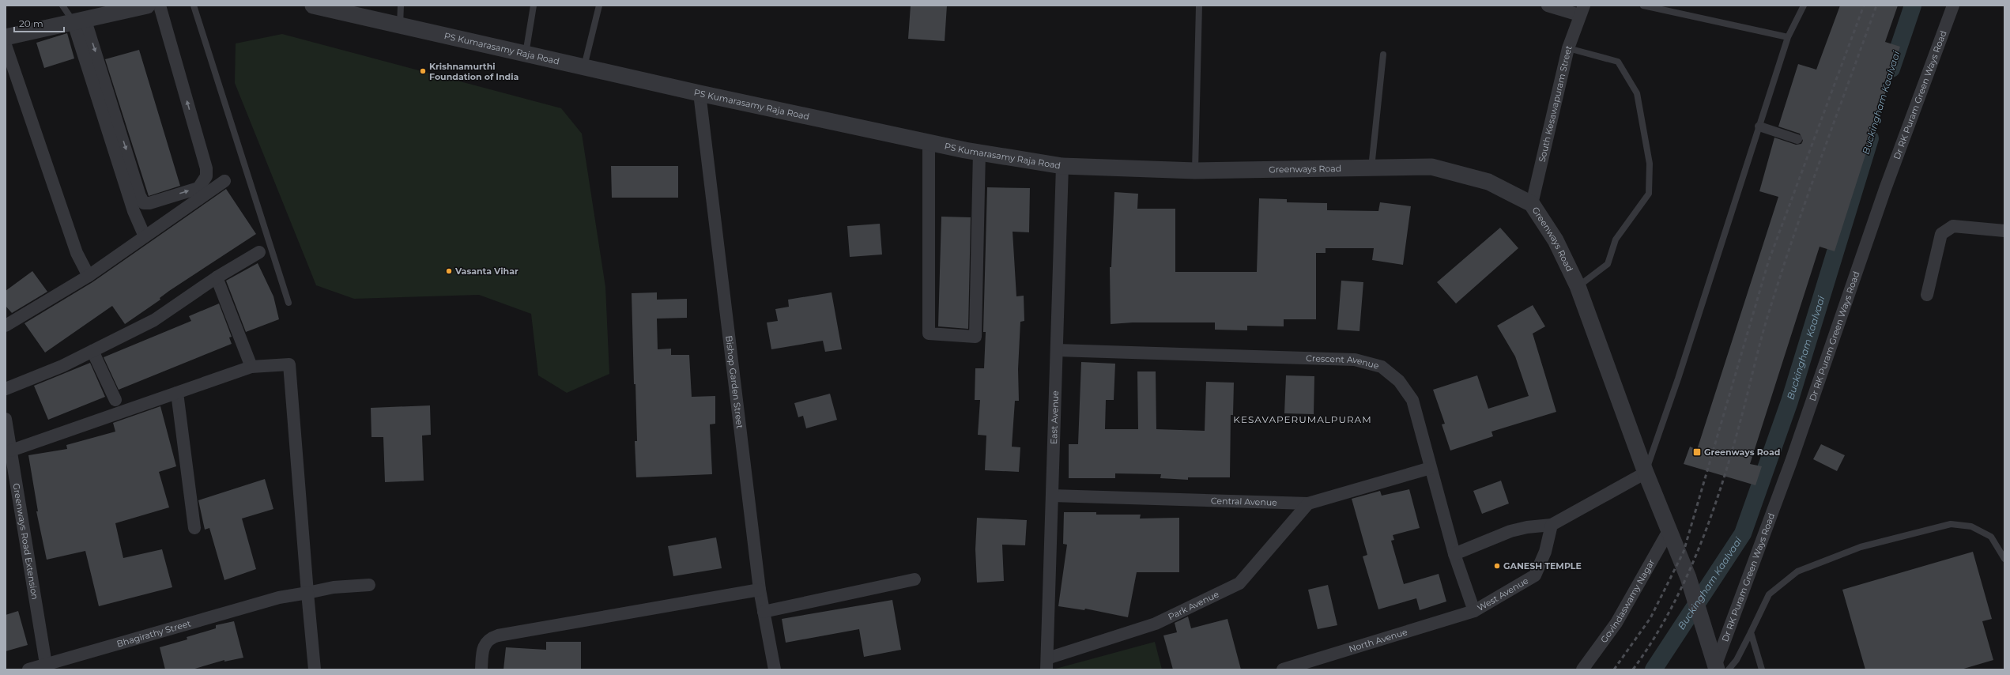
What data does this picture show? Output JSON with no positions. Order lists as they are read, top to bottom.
{
  "streets": {
    "street": [
      "PS Kumarasamy Raja Road",
      "Dr RK Puram Green Ways Road",
      "South Kesawapuram Street",
      "Greenways Road",
      "Crescent Avenue",
      "Bishop Garden Street",
      "East Avenue",
      "Central Avenue",
      "Greenways Road Extension",
      "West Avenue",
      "Govindaswamy Nagar",
      "Park Avenue",
      "Bhagirathy Street",
      "North Avenue"
    ]
  },
  "crossings": [
    ["PS Kumarasamy Raja Road", "Greenways Road"],
    ["PS Kumarasamy Raja Road", "Bishop Garden Street"],
    ["PS Kumarasamy Raja Road", "East Avenue"],
    ["Dr RK Puram Green Ways Road", "Greenways Road"],
    ["South Kesawapuram Street", "Greenways Road"],
    ["Greenways Road", "Govindaswamy Nagar"],
    ["Crescent Avenue", "East Avenue"],
    ["Crescent Avenue", "Central Avenue"],
    ["Crescent Avenue", "West Avenue"],
    ["Crescent Avenue", "North Avenue"],
    ["East Avenue", "Central Avenue"],
    ["East Avenue", "Park Avenue"],
    ["Central Avenue", "Park Avenue"],
    ["Greenways Road Extension", "Bhagirathy Street"],
    ["West Avenue", "North Avenue"]
  ],
  "districts": ["KESAVAPERUMALPURAM"],
  "water": ["Buckingham Kaalvaai"],
  "places": {
    "other": ["Krishnamurthi Foundation of India", "Vasanta Vihar", "GANESH TEMPLE"],
    "transit": ["Greenways Road"]
  },
  "scale_bar": "20 m"
}
